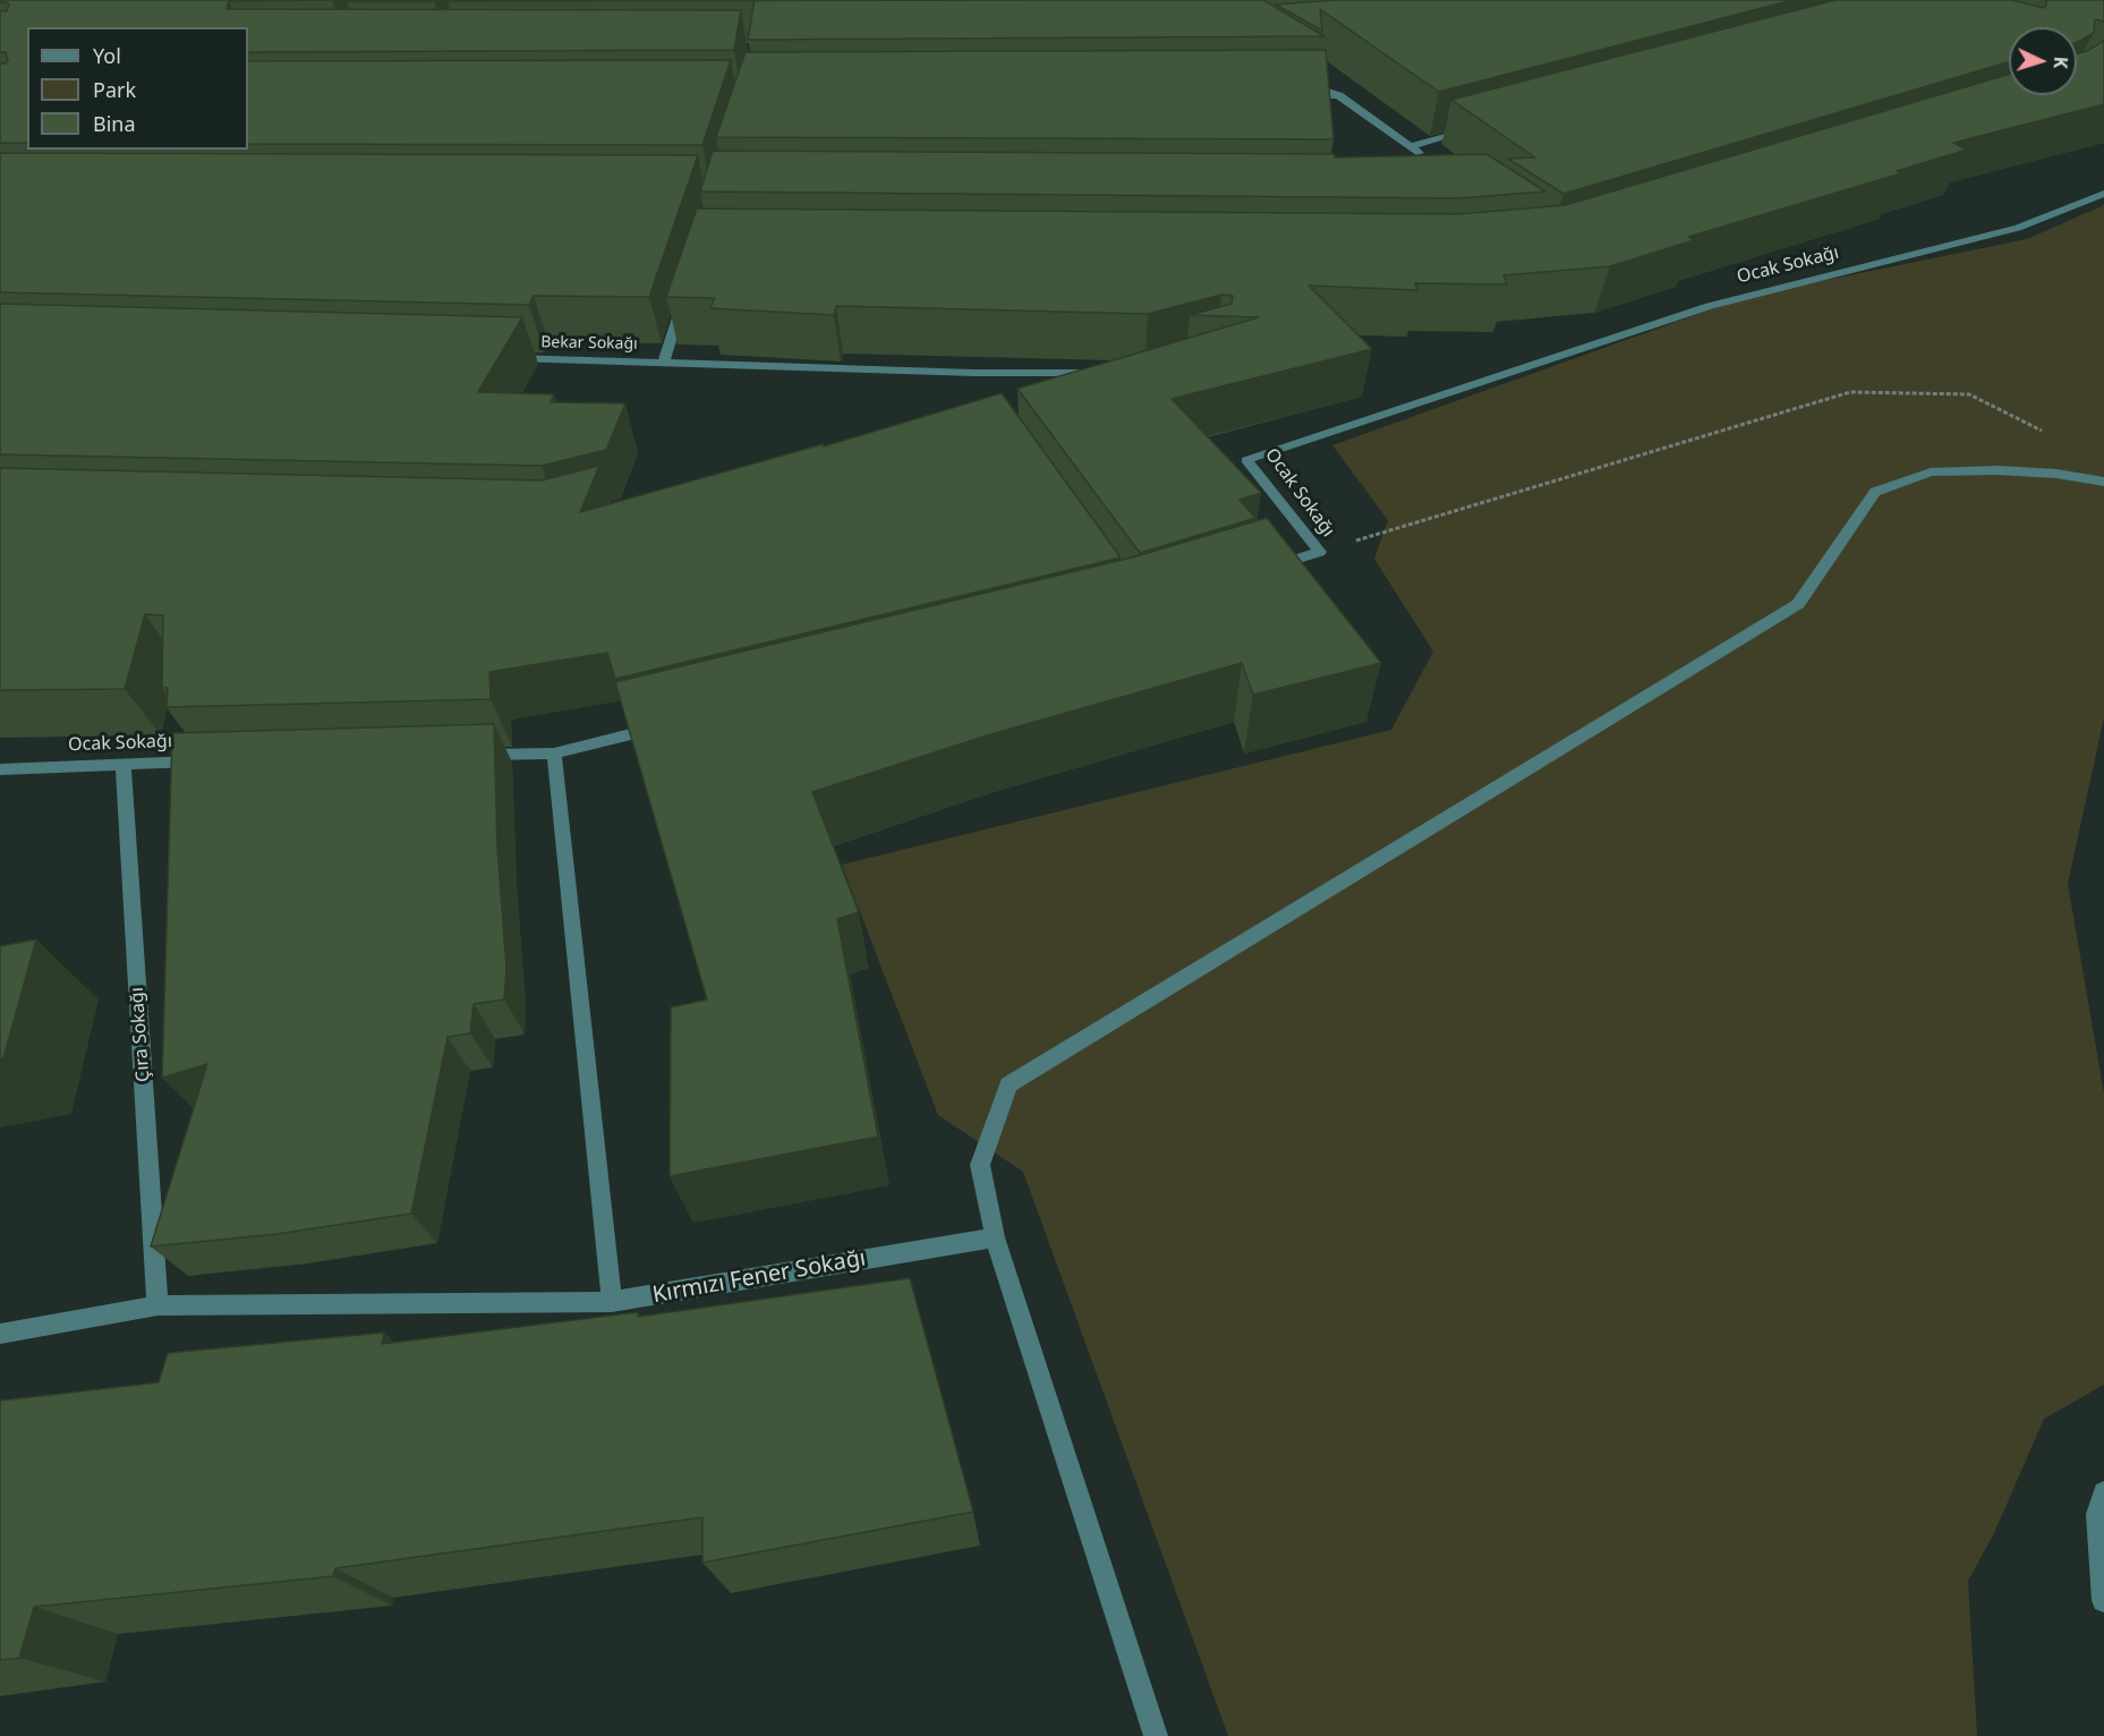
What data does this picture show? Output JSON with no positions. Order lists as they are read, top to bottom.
{
  "streets": {
    "street": [
      "Ocak Sokağı",
      "Bekar Sokağı",
      "Çıra Sokağı",
      "Kırmızı Fener Sokağı"
    ]
  },
  "crossings": [
    ["Ocak Sokağı", "Çıra Sokağı"],
    ["Çıra Sokağı", "Kırmızı Fener Sokağı"]
  ],
  "legend": ["Yol", "Park", "Bina"],
  "north": "right"
}
